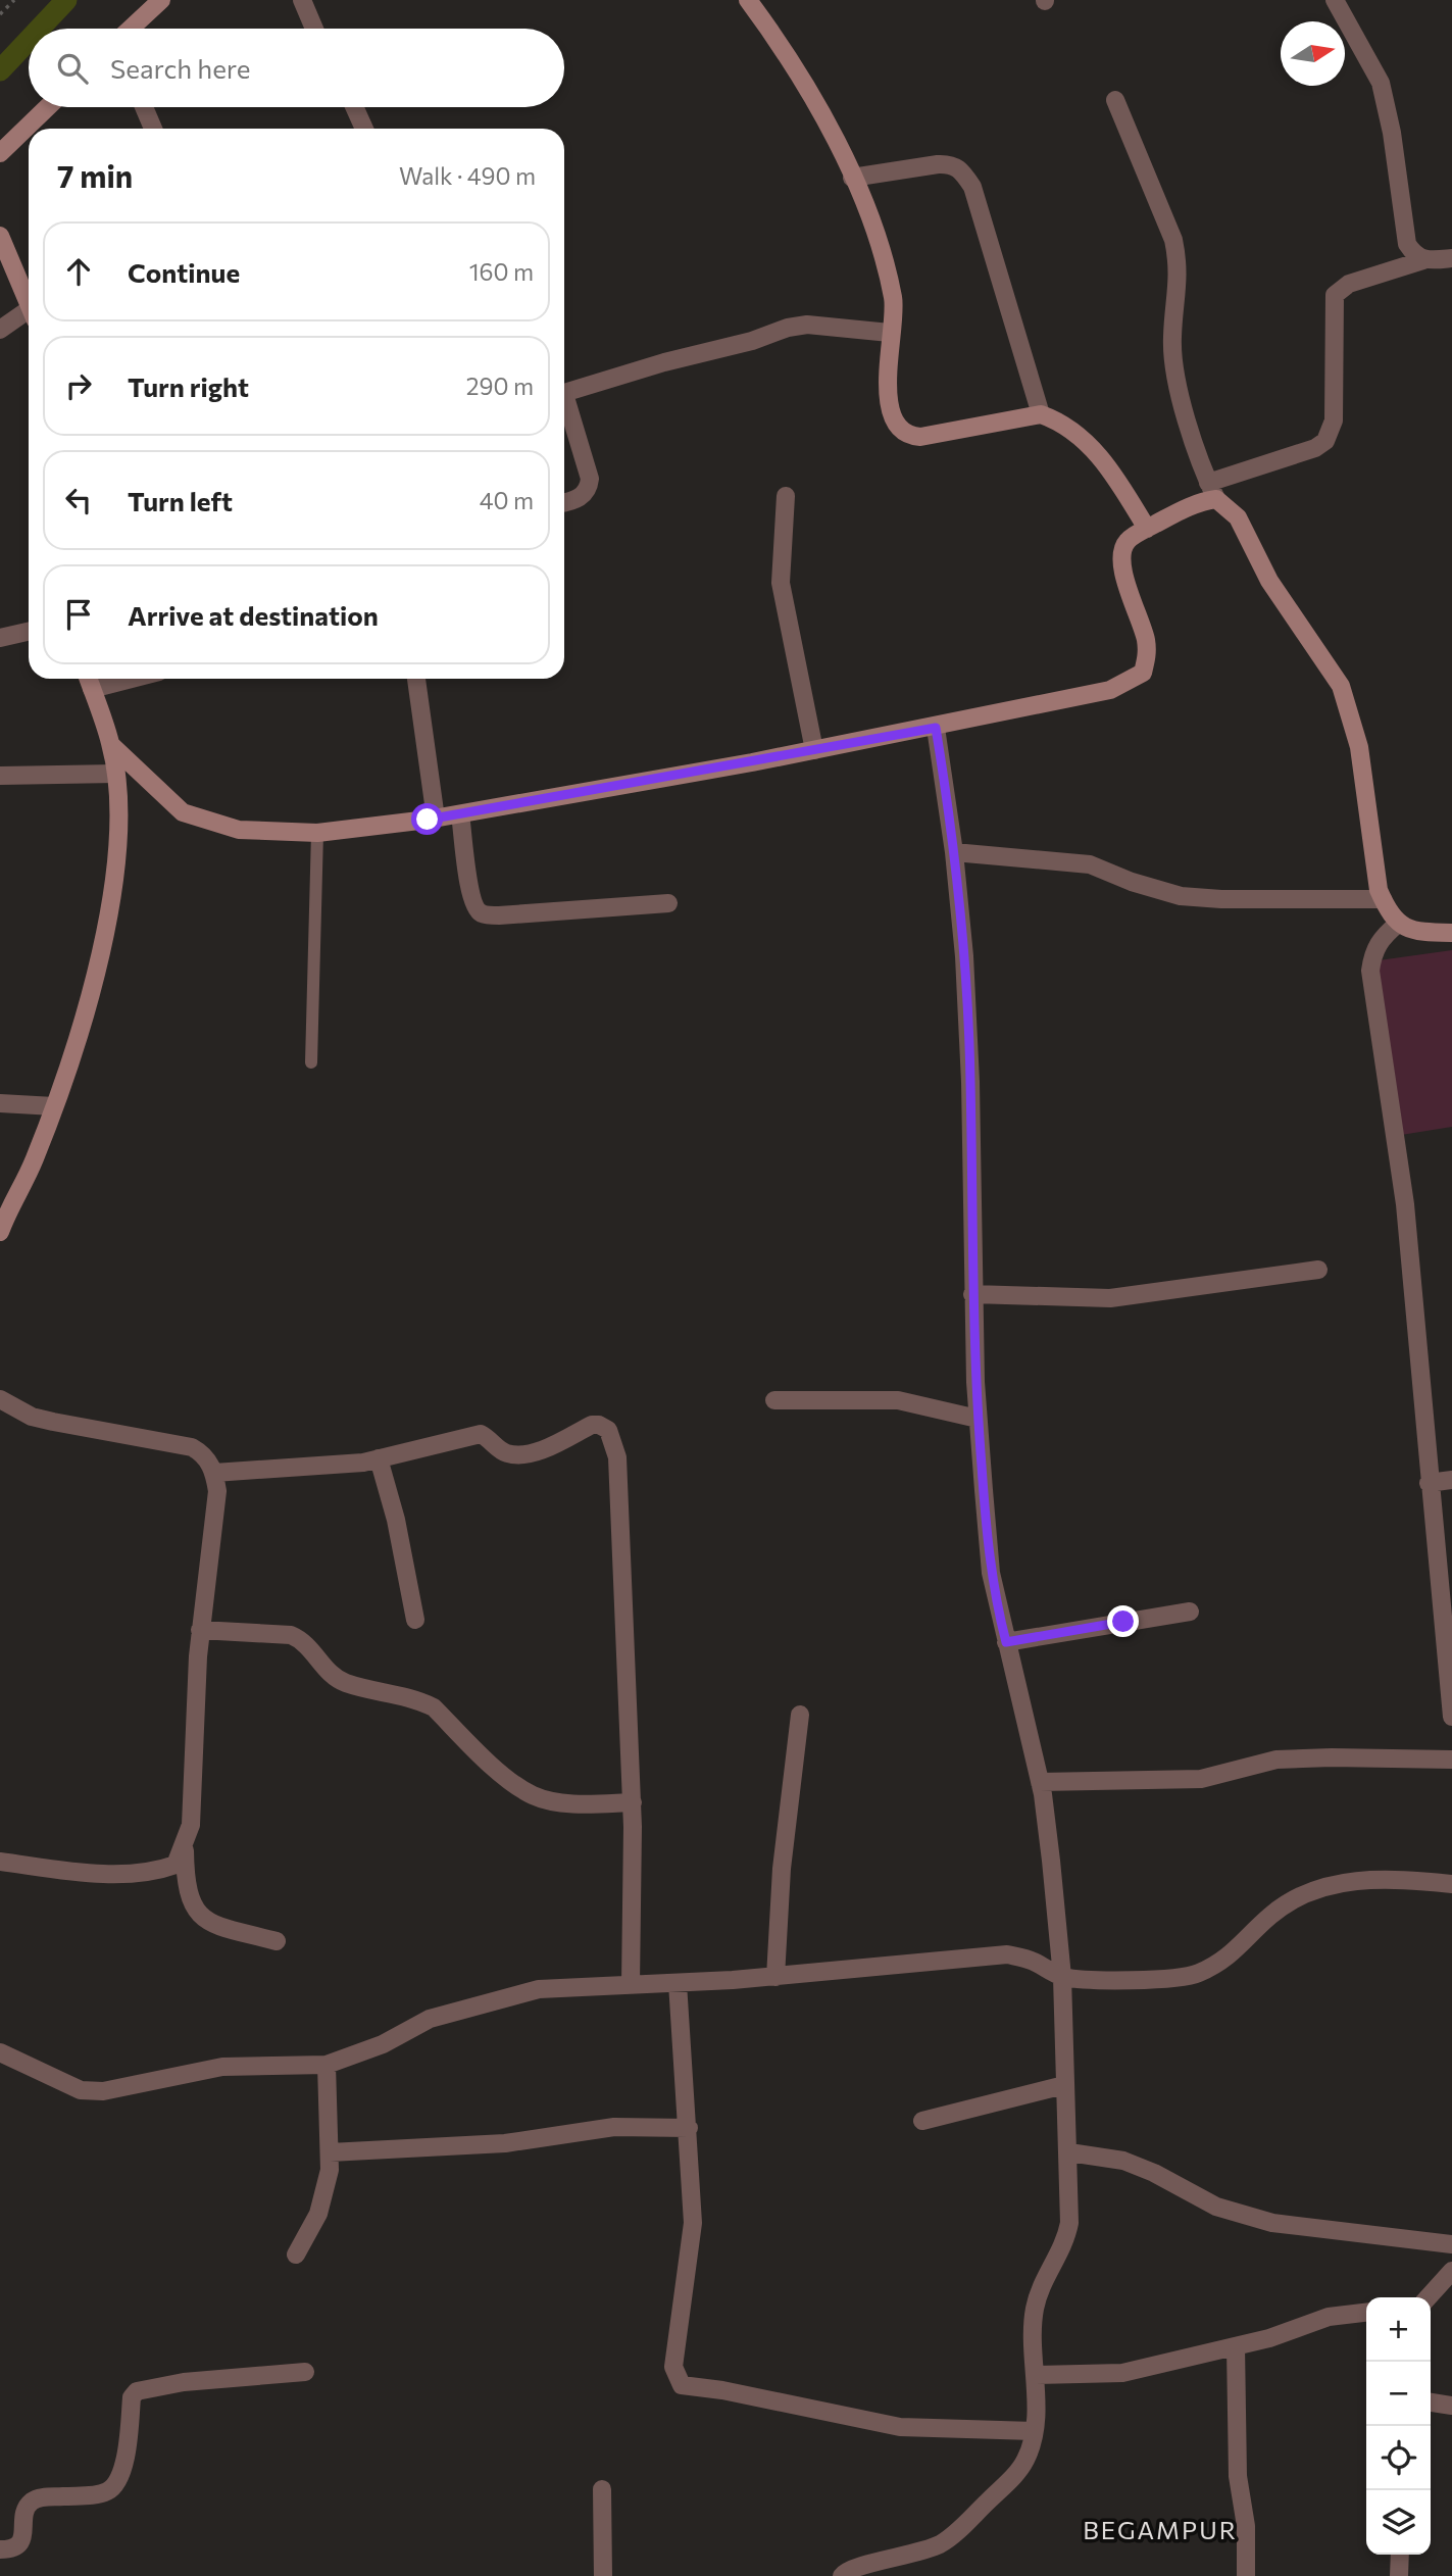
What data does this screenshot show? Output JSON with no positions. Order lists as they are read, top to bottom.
{
  "districts": ["BEGAMPUR"],
  "north": "right",
  "page": {
    "search": "Search here",
    "heading": ["7 min", "Walk · 490 m"],
    "list": [
      ["Continue", "160 m"],
      ["Turn right", "290 m"],
      ["Turn left", "40 m"],
      "Arrive at destination"
    ],
    "map_buttons": ["+", "−"]
  }
}
